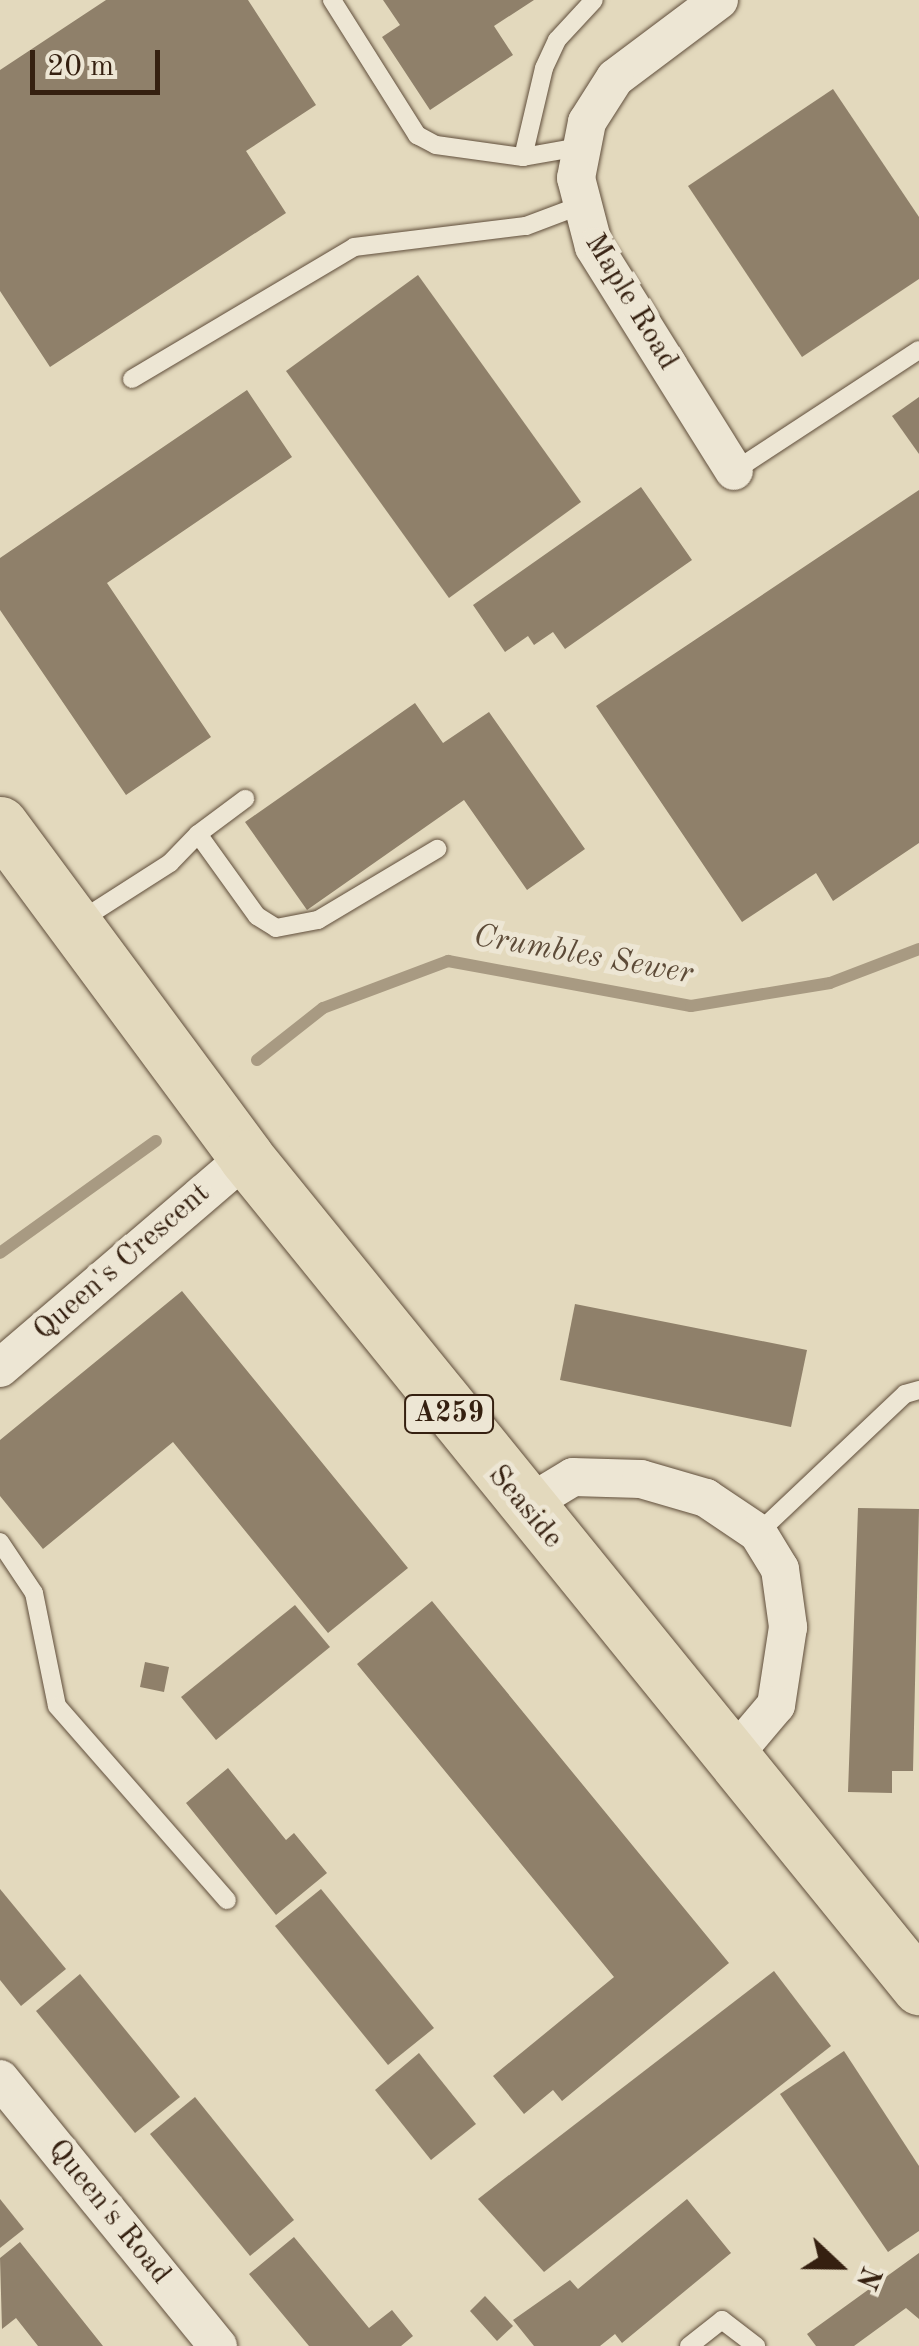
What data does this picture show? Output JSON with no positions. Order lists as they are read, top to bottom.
{
  "streets": {
    "main road": ["A259", "Seaside"],
    "street": ["Maple Road", "Queen's Crescent", "Queen's Road"]
  },
  "crossings": [
    ["Queen's Crescent", "Seaside"]
  ],
  "water": ["Crumbles Sewer"],
  "scale_bar": "20 m",
  "north": "right"
}
